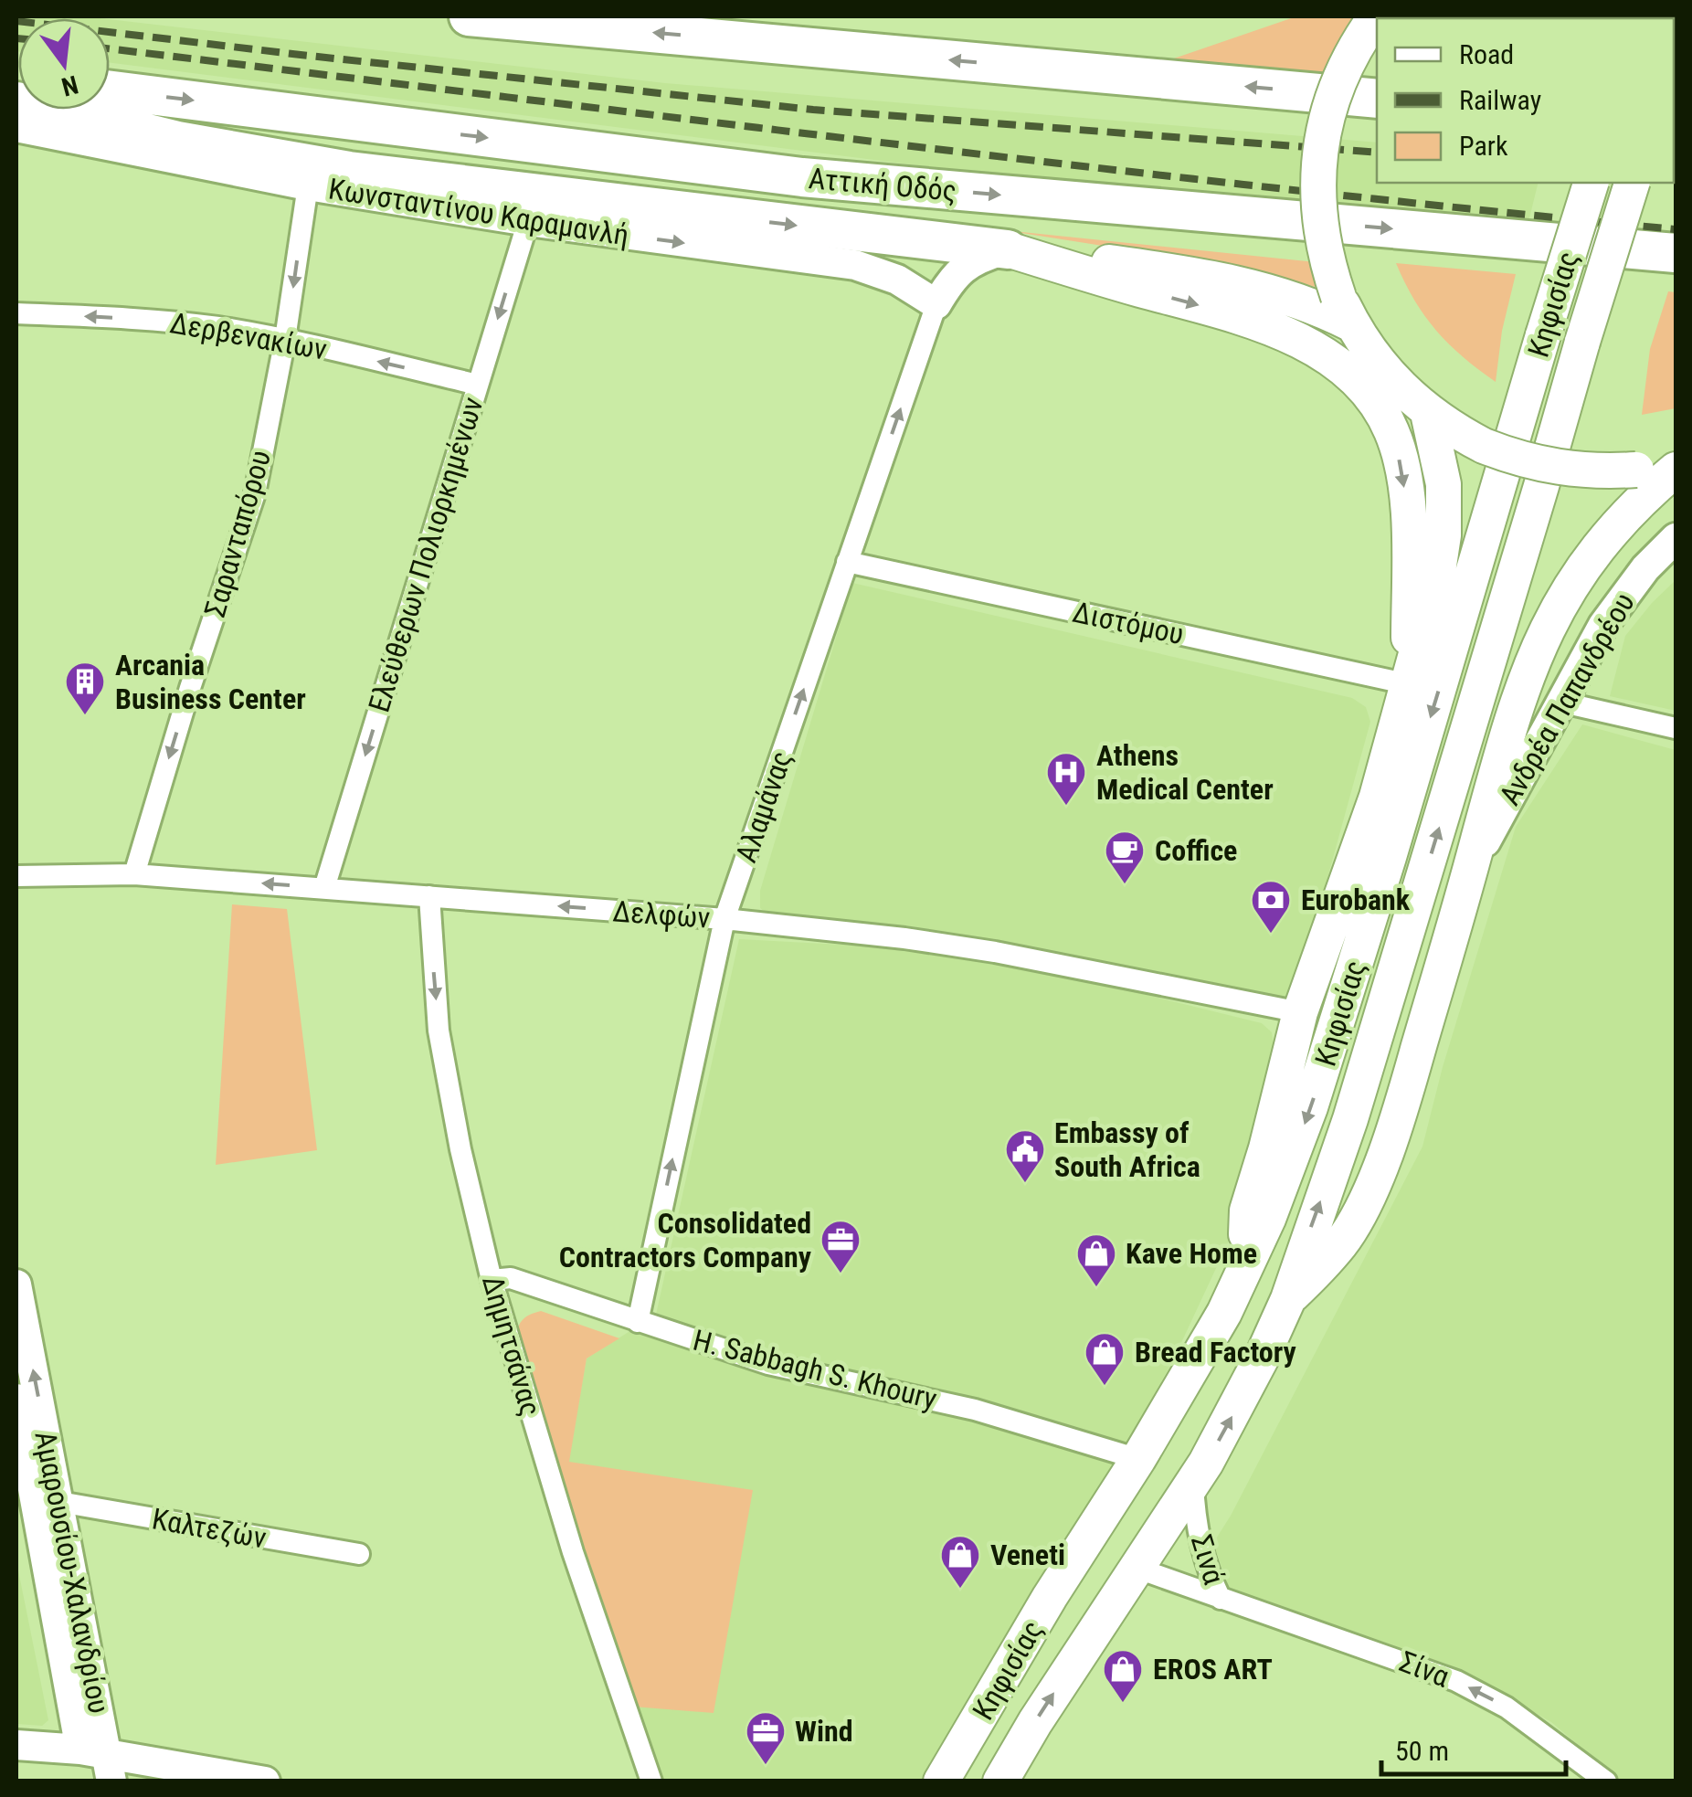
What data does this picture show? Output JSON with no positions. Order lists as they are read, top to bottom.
{
  "streets": {
    "highway": ["Αττική Οδός"],
    "main road": ["Κηφισίας"],
    "street": [
      "Κωνσταντίνου Καραμανλή",
      "Δερβενακίων",
      "Σαρανταπόρου",
      "Ελεύθερων Πολιορκημένων",
      "Διστόμου",
      "Ανδρέα Παπανδρέου",
      "Αλαμάνας",
      "Δελφών",
      "Δημητσάνας",
      "H. Sabbagh S. Khoury",
      "Καλτεζών",
      "Σινά",
      "Αμαρουσίου-Χαλανδρίου",
      "Σίνα"
    ]
  },
  "crossings": [
    ["Κωνσταντίνου Καραμανλή", "Σαρανταπόρου"],
    ["Κωνσταντίνου Καραμανλή", "Ελεύθερων Πολιορκημένων"],
    ["Κωνσταντίνου Καραμανλή", "Αλαμάνας"],
    ["Κηφισίας", "H. Sabbagh S. Khoury"],
    ["Κηφισίας", "Σινά"],
    ["Δερβενακίων", "Σαρανταπόρου"],
    ["Δερβενακίων", "Ελεύθερων Πολιορκημένων"],
    ["Σαρανταπόρου", "Δελφών"],
    ["Ελεύθερων Πολιορκημένων", "Δελφών"],
    ["Διστόμου", "Αλαμάνας"],
    ["Αλαμάνας", "Δελφών"],
    ["Αλαμάνας", "H. Sabbagh S. Khoury"],
    ["Δελφών", "Δημητσάνας"],
    ["Δημητσάνας", "H. Sabbagh S. Khoury"],
    ["Καλτεζών", "Αμαρουσίου-Χαλανδρίου"],
    ["Σινά", "Σίνα"]
  ],
  "one_way": [
    "Κωνσταντίνου Καραμανλή",
    "Δερβενακίων",
    "Σαρανταπόρου",
    "Ελεύθερων Πολιορκημένων",
    "Αλαμάνας",
    "Δελφών",
    "Δημητσάνας",
    "Σίνα"
  ],
  "places": {
    "building": ["Arcania Business Center"],
    "hospital": ["Athens Medical Center"],
    "cafe": ["Coffice"],
    "bank": ["Eurobank"],
    "public building": ["Embassy of South Africa"],
    "office": ["Consolidated Contractors Company", "Wind"],
    "shop": [
      "Kave Home",
      "Bread Factory",
      "Veneti",
      "EROS ART"
    ]
  },
  "legend": ["Road", "Railway", "Park"],
  "scale_bar": "50 m",
  "north": "bottom"
}
